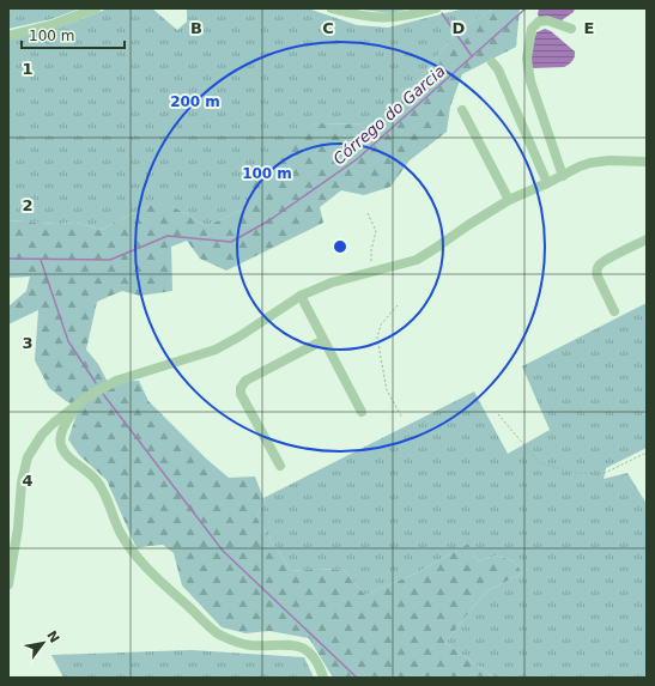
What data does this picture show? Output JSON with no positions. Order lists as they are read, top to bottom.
{
  "water": ["Córrego do Garcia"],
  "scale_bar": "100 m",
  "north": "top right",
  "grid": {
    "columns": [
      "B",
      "C",
      "D",
      "E"
    ],
    "rows": [
      "1",
      "2",
      "3",
      "4"
    ]
  },
  "rings": ["200 m", "100 m"]
}
